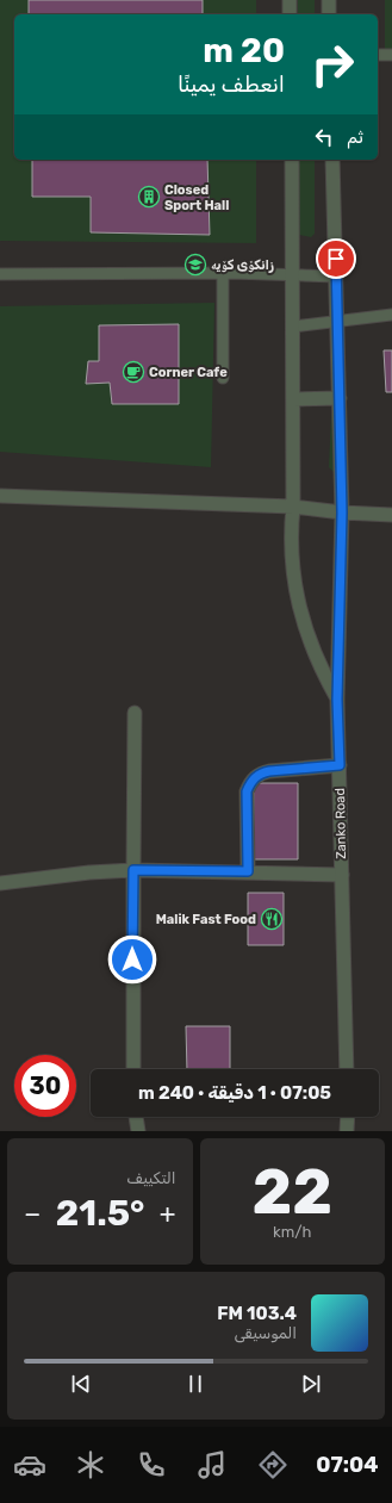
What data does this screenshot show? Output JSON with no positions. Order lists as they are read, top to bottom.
{
  "streets": {
    "street": ["Zanko Road"]
  },
  "places": {
    "building": ["Closed Sport Hall"],
    "school or university": ["زانکۆی کۆیە"],
    "cafe": ["Corner Cafe"],
    "restaurant": ["Malik Fast Food"]
  },
  "page": {
    "turn": ["20 m", "انعطف يمينًا"],
    "then": "ثم",
    "limit": "30",
    "trip": "07:05 · 1 دقيقة · 240 m",
    "tile": [
      ["22", "km/h"],
      "التكييف"
    ],
    "heat": ["−", "21.5°", "+"],
    "song": ["103.4 FM", "الموسيقى"],
    "tabs": "07:04"
  }
}
